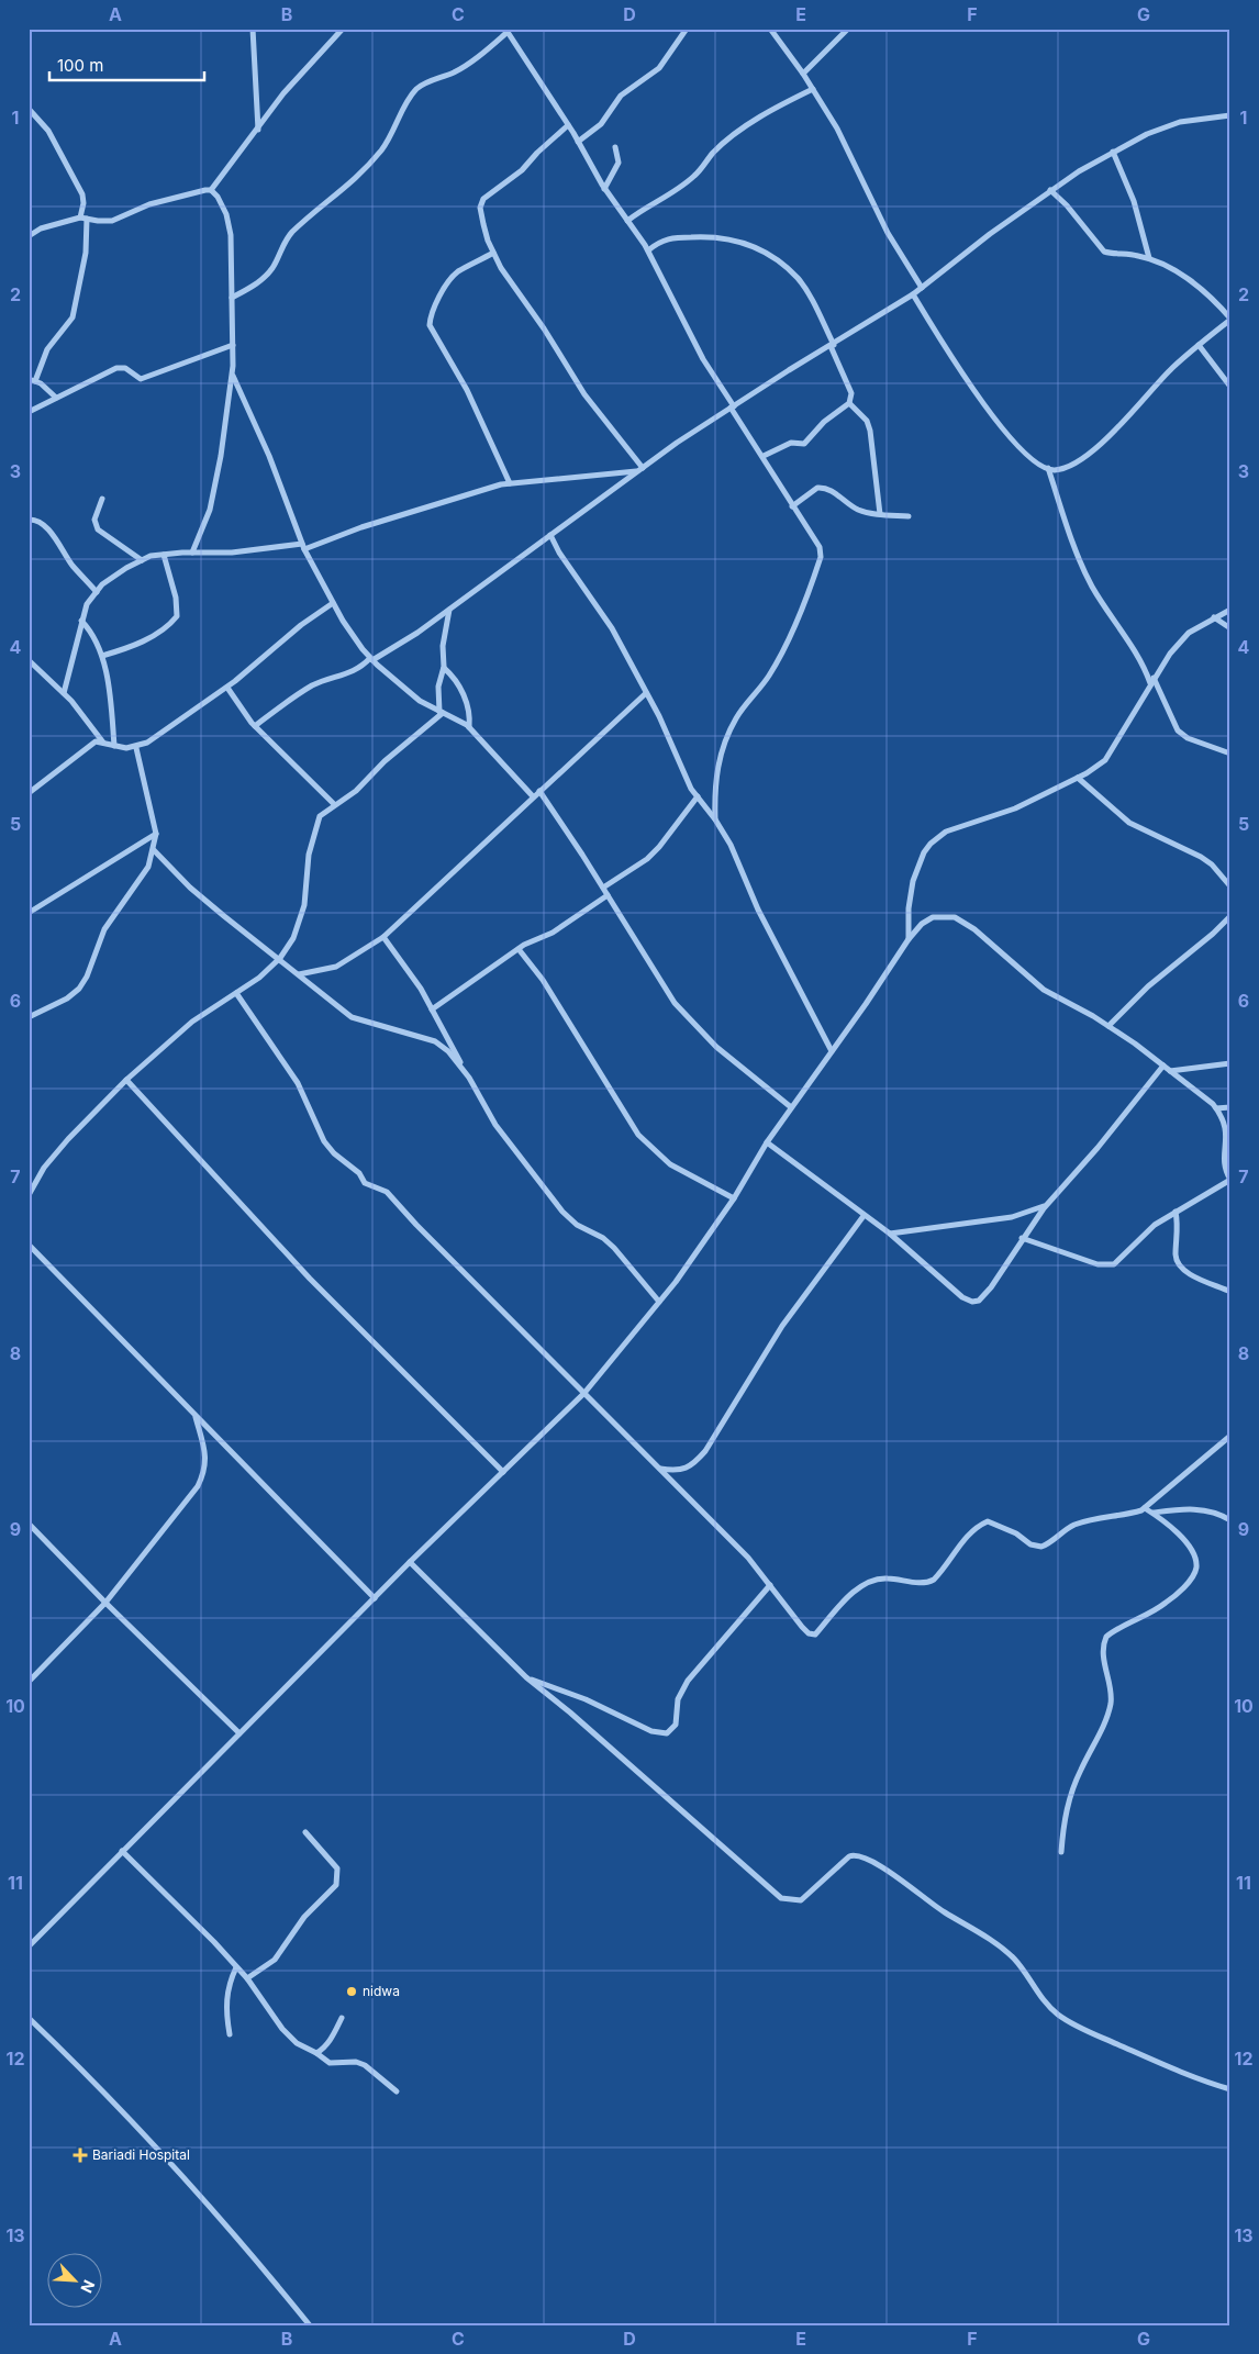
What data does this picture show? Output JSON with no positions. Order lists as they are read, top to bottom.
{
  "places": {
    "other": ["nidwa"],
    "health": ["Bariadi Hospital"]
  },
  "scale_bar": "100 m",
  "north": "bottom right",
  "grid": {
    "columns": [
      "A",
      "B",
      "C",
      "D",
      "E",
      "F",
      "G"
    ],
    "rows": [
      "1",
      "2",
      "3",
      "4",
      "5",
      "6",
      "7",
      "8",
      "9",
      "10",
      "11",
      "12",
      "13"
    ]
  }
}
